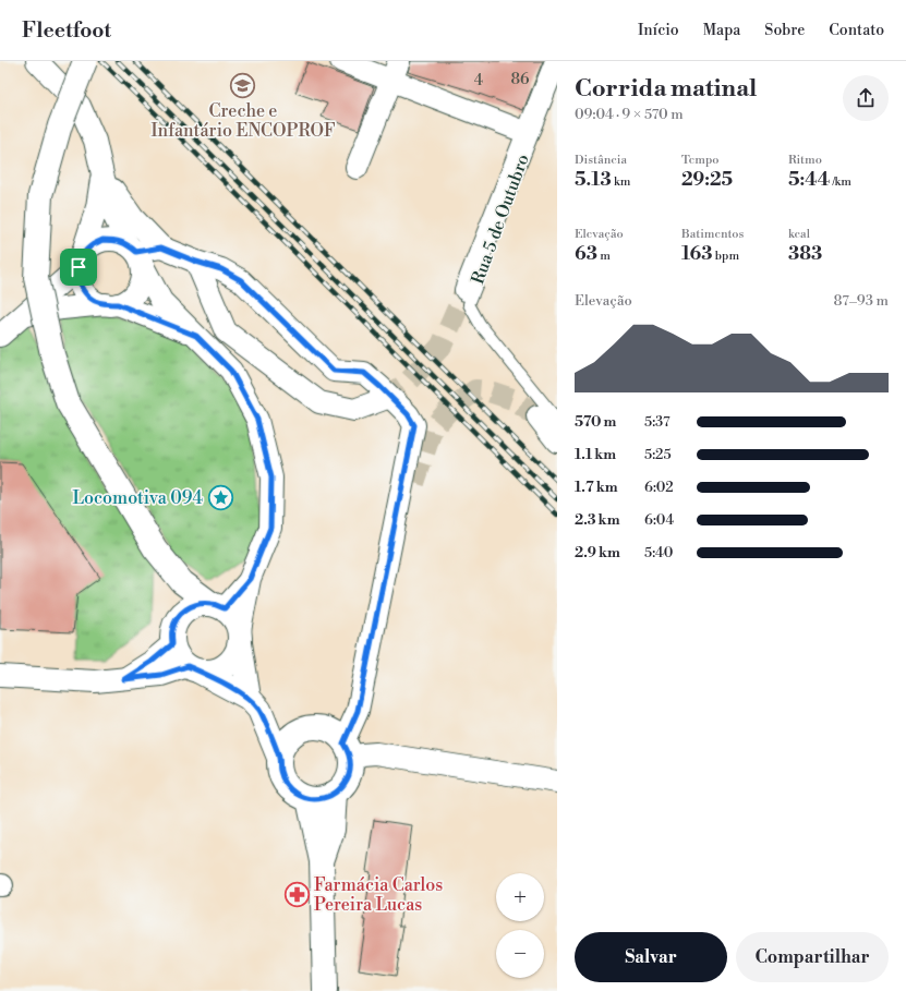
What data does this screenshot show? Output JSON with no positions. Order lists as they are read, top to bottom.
{
  "streets": {
    "street": ["Rua 5 de Outubro"]
  },
  "places": {
    "school or university": ["Creche e Infantário ENCOPROF"],
    "place": ["Locomotiva 094"],
    "pharmacy": ["Farmácia Carlos Pereira Lucas"]
  },
  "house_numbers": ["86", "4"],
  "page": {
    "header": "Fleetfoot",
    "nav": [
      "Início",
      "Mapa",
      "Sobre",
      "Contato"
    ],
    "heading": ["Corrida matinal", "09:04 · 9 × 570 m"],
    "stats": [
      ["Distância", "5.13 km"],
      ["Tempo", "29:25"],
      ["Ritmo", "5:44 /km"],
      ["Elevação", "63 m"],
      ["Batimentos", "163 bpm"],
      ["kcal", "383"]
    ],
    "chart": ["Elevação", "87–93 m"],
    "list": [
      {
        "name": "570 m",
        "note": "5:37"
      },
      {
        "name": "1.1 km",
        "note": "5:25"
      },
      {
        "name": "1.7 km",
        "note": "6:02"
      },
      {
        "name": "2.3 km",
        "note": "6:04"
      },
      {
        "name": "2.9 km",
        "note": "5:40"
      }
    ],
    "map_buttons": ["+", "−"],
    "buttons": ["Salvar", "Compartilhar"]
  }
}
